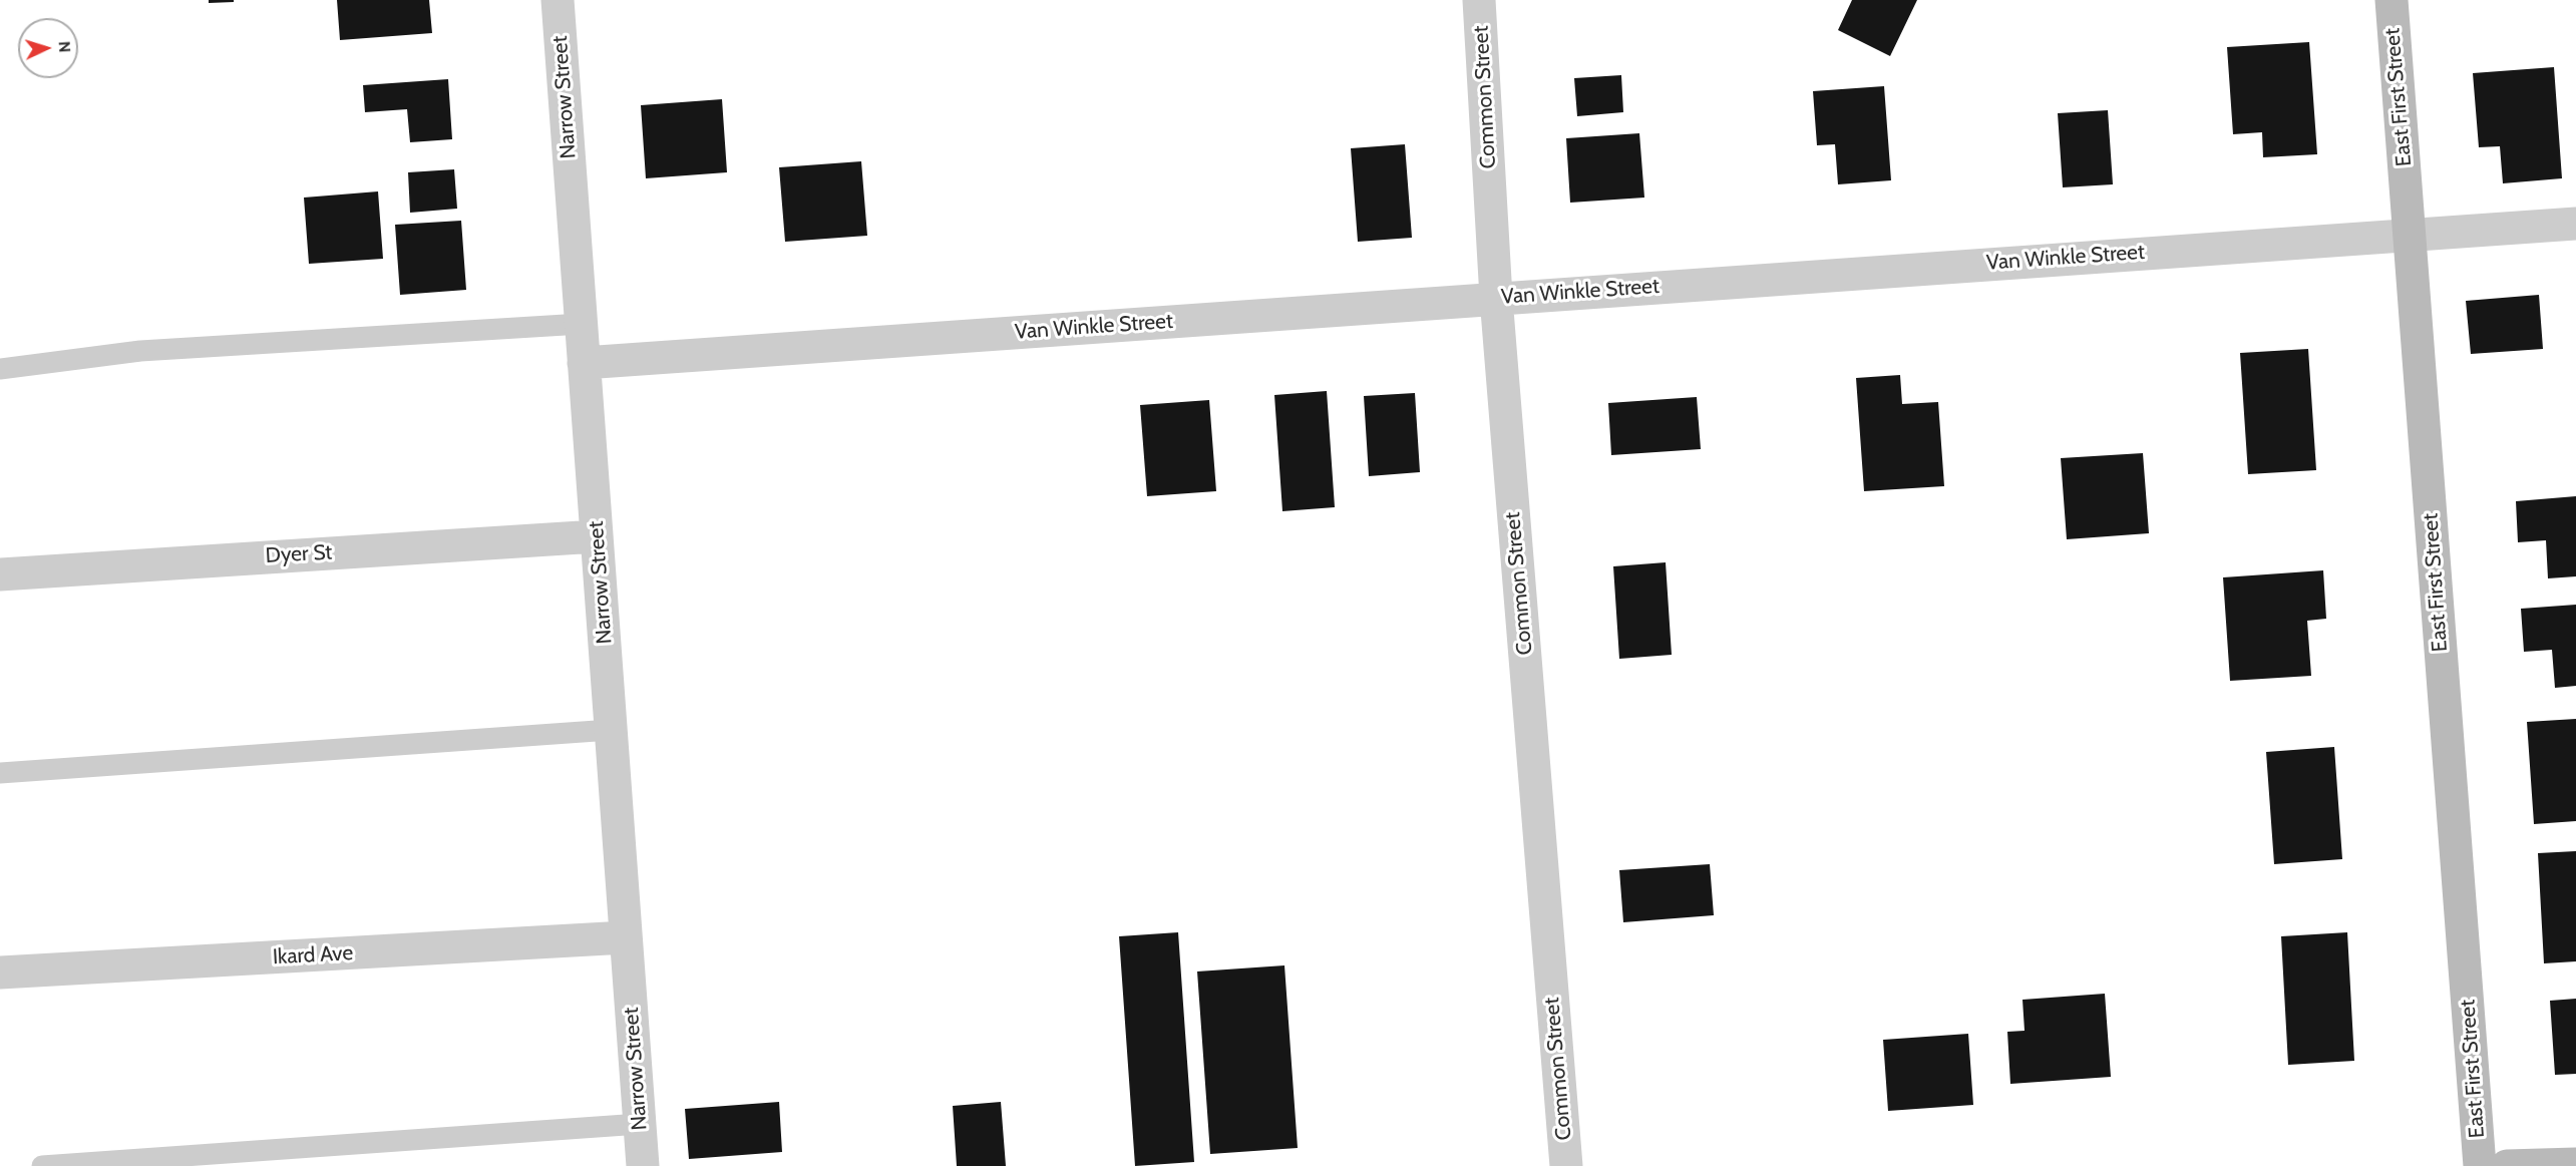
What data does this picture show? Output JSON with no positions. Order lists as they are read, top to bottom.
{
  "streets": {
    "street": [
      "Narrow Street",
      "Common Street",
      "East First Street",
      "Van Winkle Street",
      "Dyer St",
      "Ikard Ave"
    ]
  },
  "crossings": [
    ["Narrow Street", "Van Winkle Street"],
    ["Narrow Street", "Dyer St"],
    ["Narrow Street", "Ikard Ave"],
    ["Common Street", "Van Winkle Street"],
    ["East First Street", "Van Winkle Street"]
  ],
  "north": "right"
}
